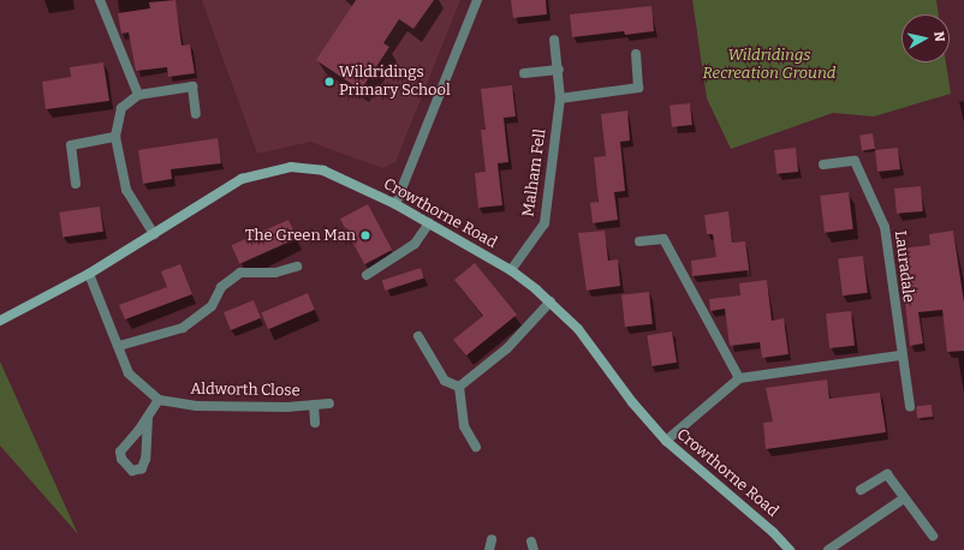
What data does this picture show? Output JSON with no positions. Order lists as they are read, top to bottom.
{
  "streets": {
    "street": [
      "Malham Fell",
      "Crowthorne Road",
      "Lauradale",
      "Aldworth Close"
    ]
  },
  "crossings": [
    ["Malham Fell", "Crowthorne Road"]
  ],
  "parks": ["Wildridings Recreation Ground"],
  "places": ["Wildridings Primary School", "The Green Man"],
  "north": "right"
}
